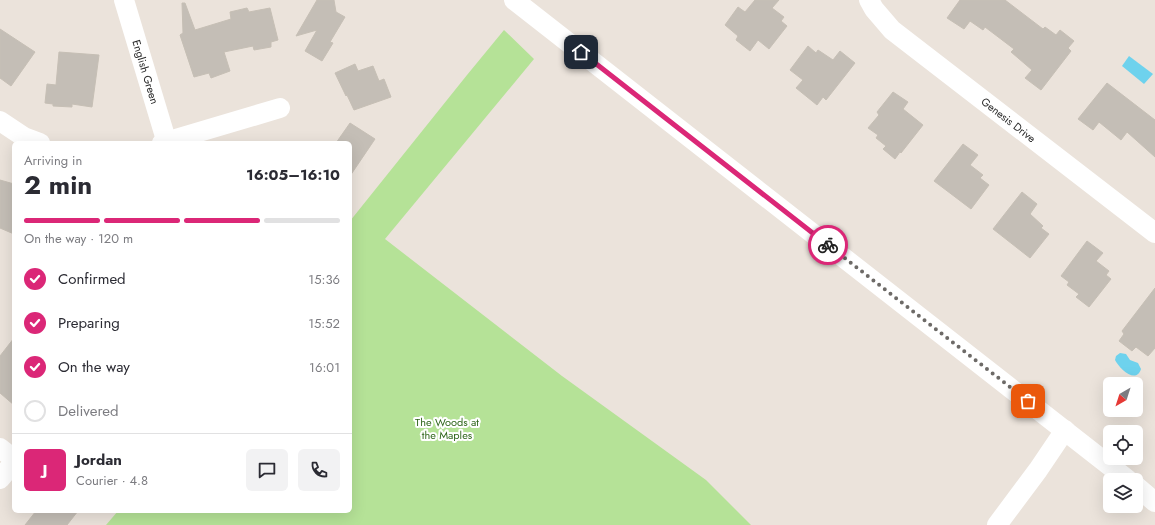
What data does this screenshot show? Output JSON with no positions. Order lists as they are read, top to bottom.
{
  "streets": {
    "street": ["English Green", "Genesis Drive"]
  },
  "parks": ["The Woods at the Maples"],
  "north": "bottom left",
  "page": {
    "heading": ["2 min", "Arriving in", "16:05–16:10"],
    "panel": ["Jordan", "Courier · 4.8"],
    "bar": "On the way · 120 m",
    "list": [
      ["Confirmed", "15:36"],
      ["Preparing", "15:52"],
      ["On the way", "16:01"],
      "Delivered"
    ],
    "round": "J"
  }
}
